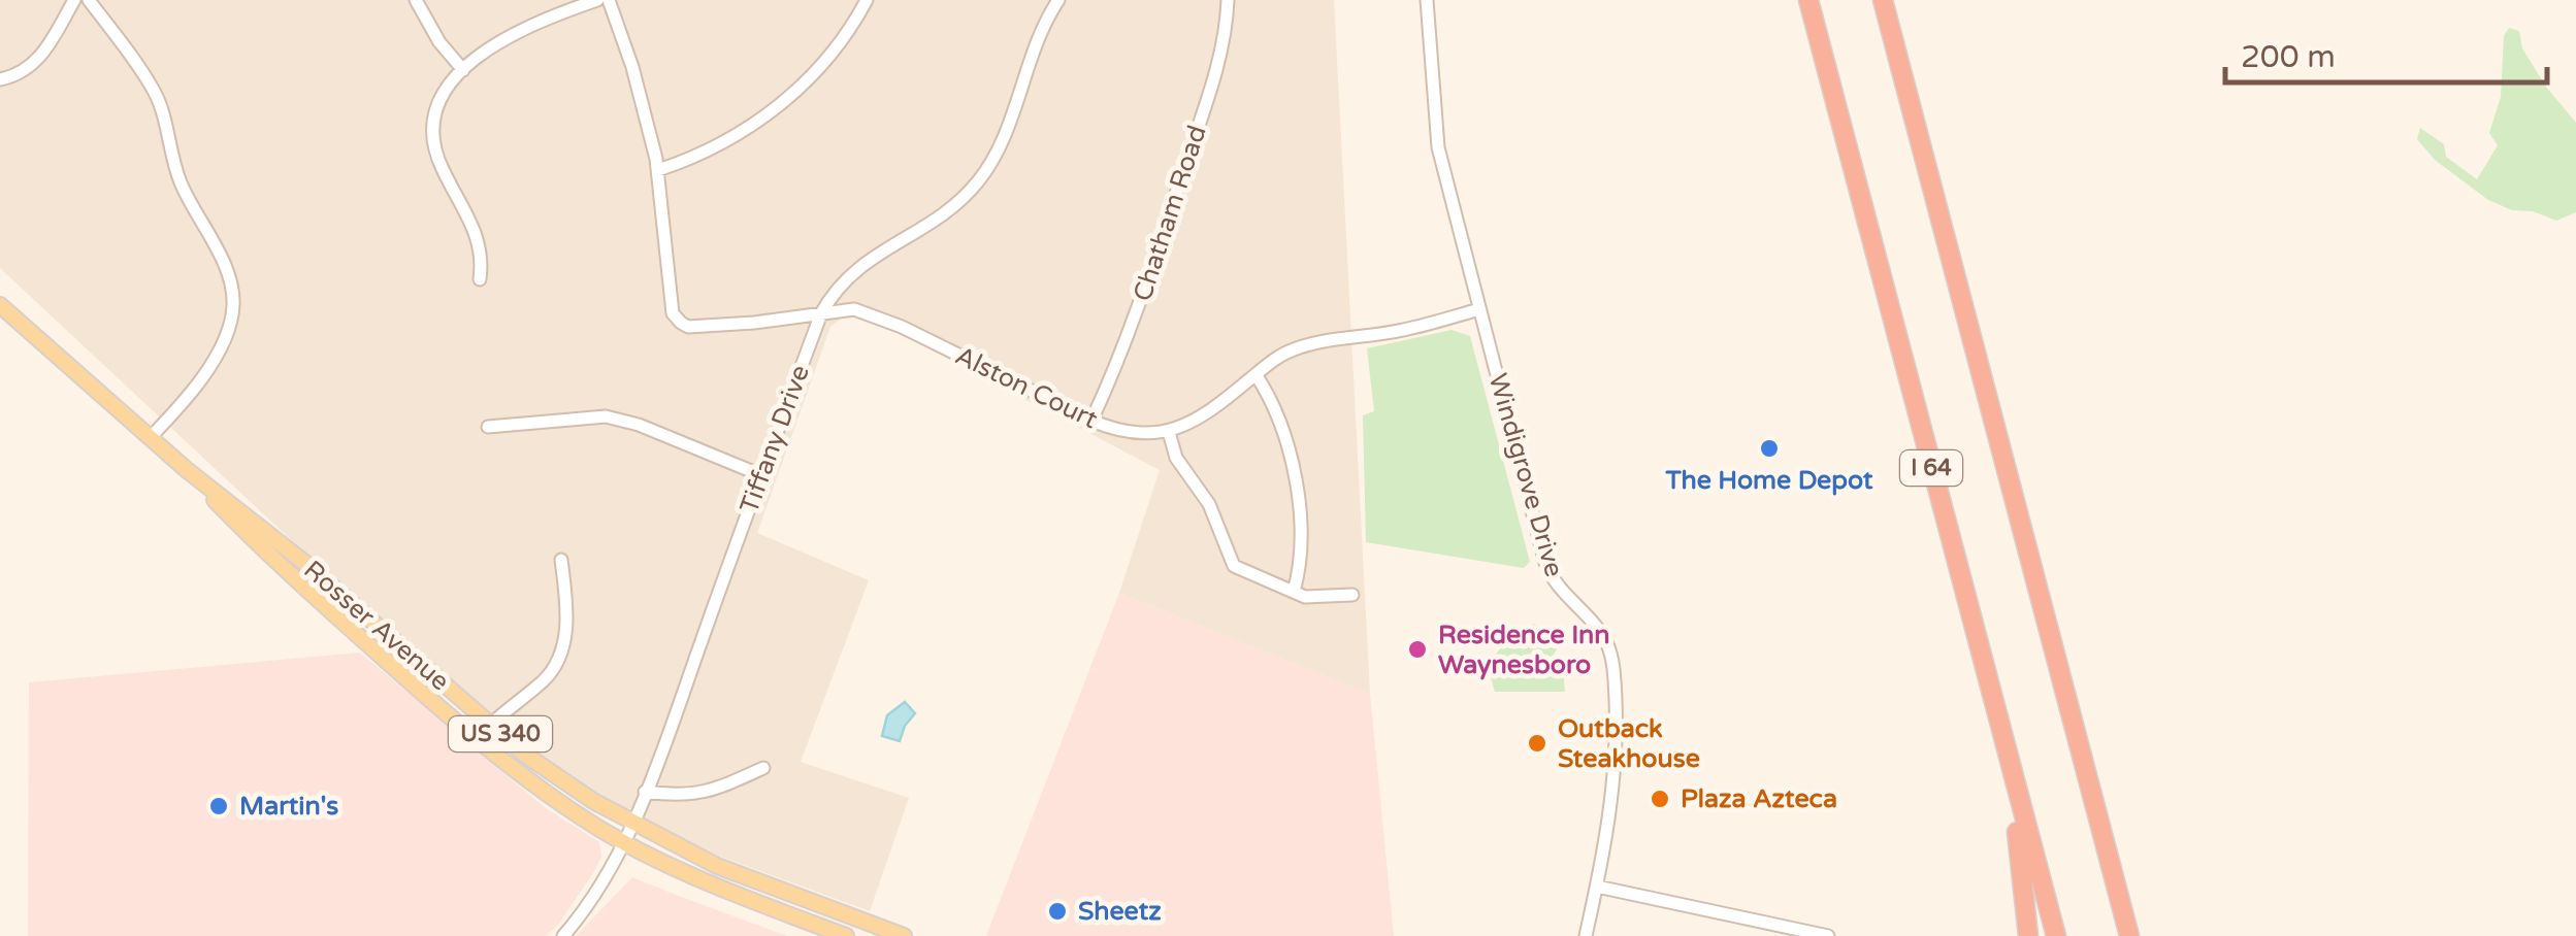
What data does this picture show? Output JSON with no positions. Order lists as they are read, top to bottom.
{
  "streets": {
    "highway": ["I 64"],
    "main road": ["Rosser Avenue", "US 340"],
    "street": [
      "Chatham Road",
      "Alston Court",
      "Tiffany Drive",
      "Windigrove Drive"
    ]
  },
  "crossings": [
    ["Chatham Road", "Alston Court"],
    ["Alston Court", "Tiffany Drive"],
    ["Alston Court", "Windigrove Drive"],
    ["Tiffany Drive", "Rosser Avenue"]
  ],
  "places": [
    "The Home Depot",
    "Residence Inn Waynesboro",
    "Outback Steakhouse",
    "Plaza Azteca",
    "Martin's",
    "Sheetz"
  ],
  "scale_bar": "200 m"
}
